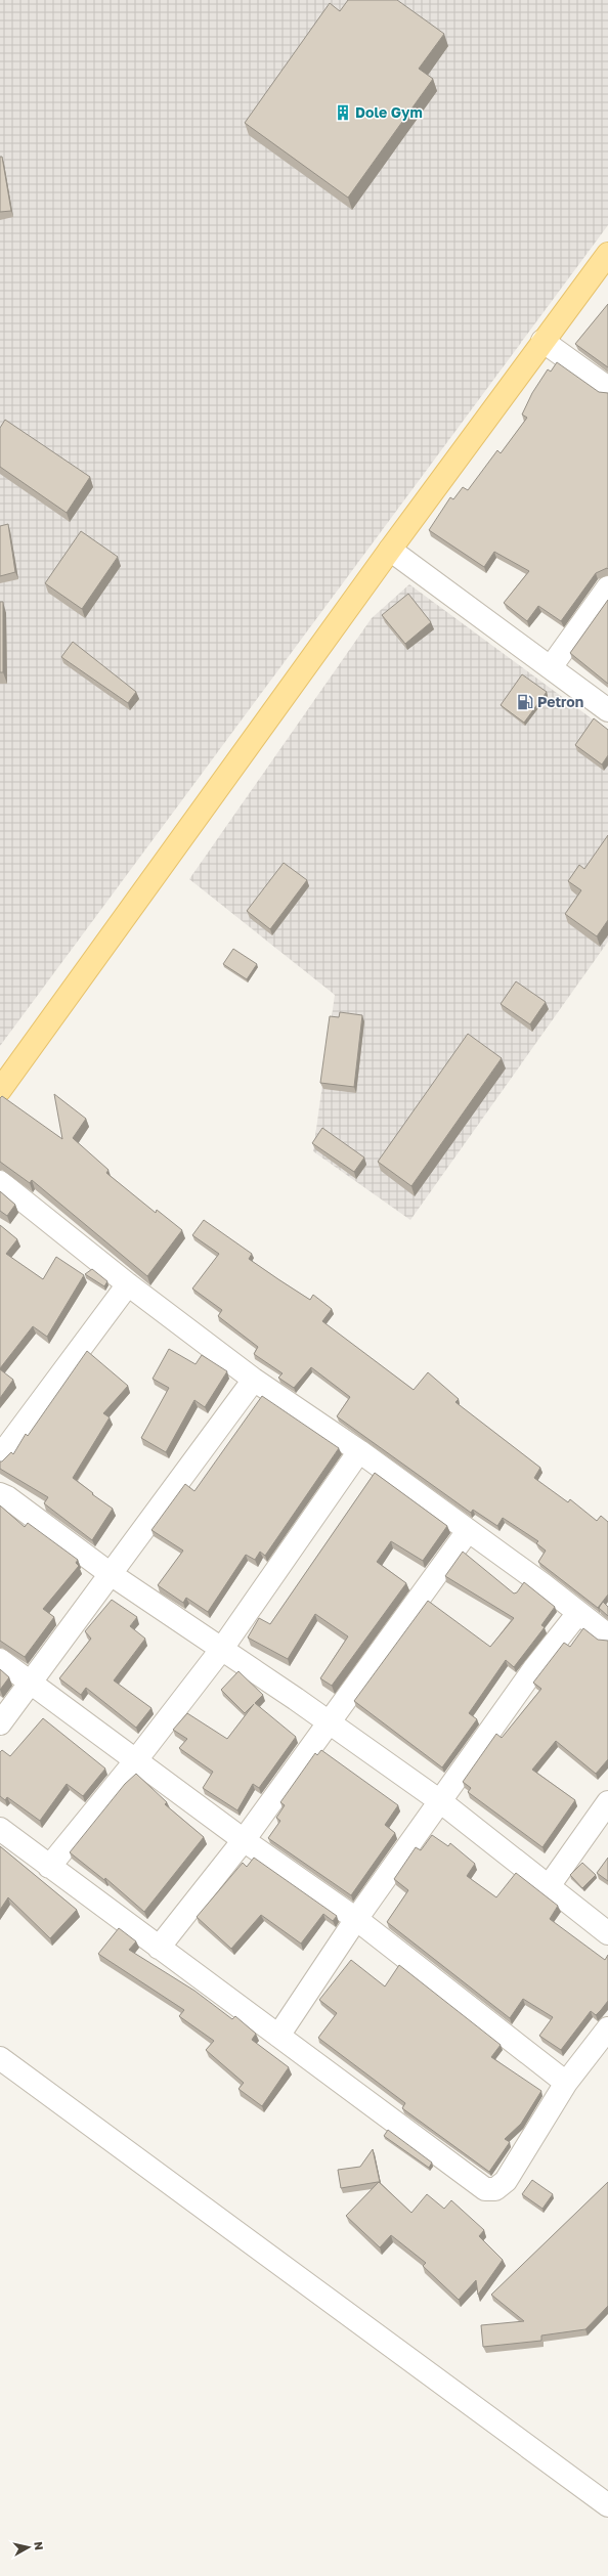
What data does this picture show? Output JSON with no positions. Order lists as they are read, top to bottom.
{
  "places": {
    "building": ["Dole Gym"],
    "fuel station": ["Petron"]
  },
  "north": "right"
}
